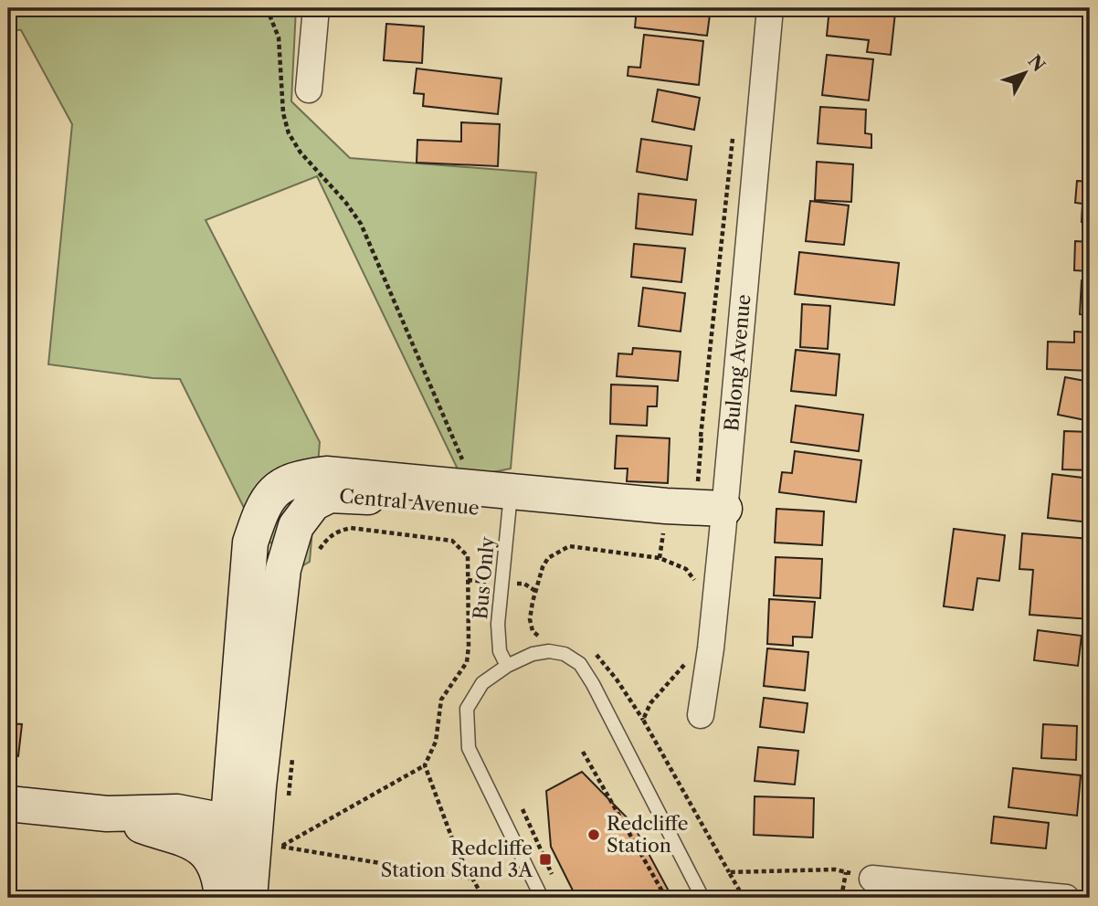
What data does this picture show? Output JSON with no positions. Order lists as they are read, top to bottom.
{
  "streets": {
    "street": ["Bulong Avenue", "Central Avenue"],
    "lane": ["Bus Only"]
  },
  "crossings": [
    ["Bulong Avenue", "Central Avenue"],
    ["Central Avenue", "Bus Only"]
  ],
  "places": {
    "other": ["Redcliffe Station"],
    "transit": ["Redcliffe Station Stand 3A"]
  },
  "north": "top right"
}
